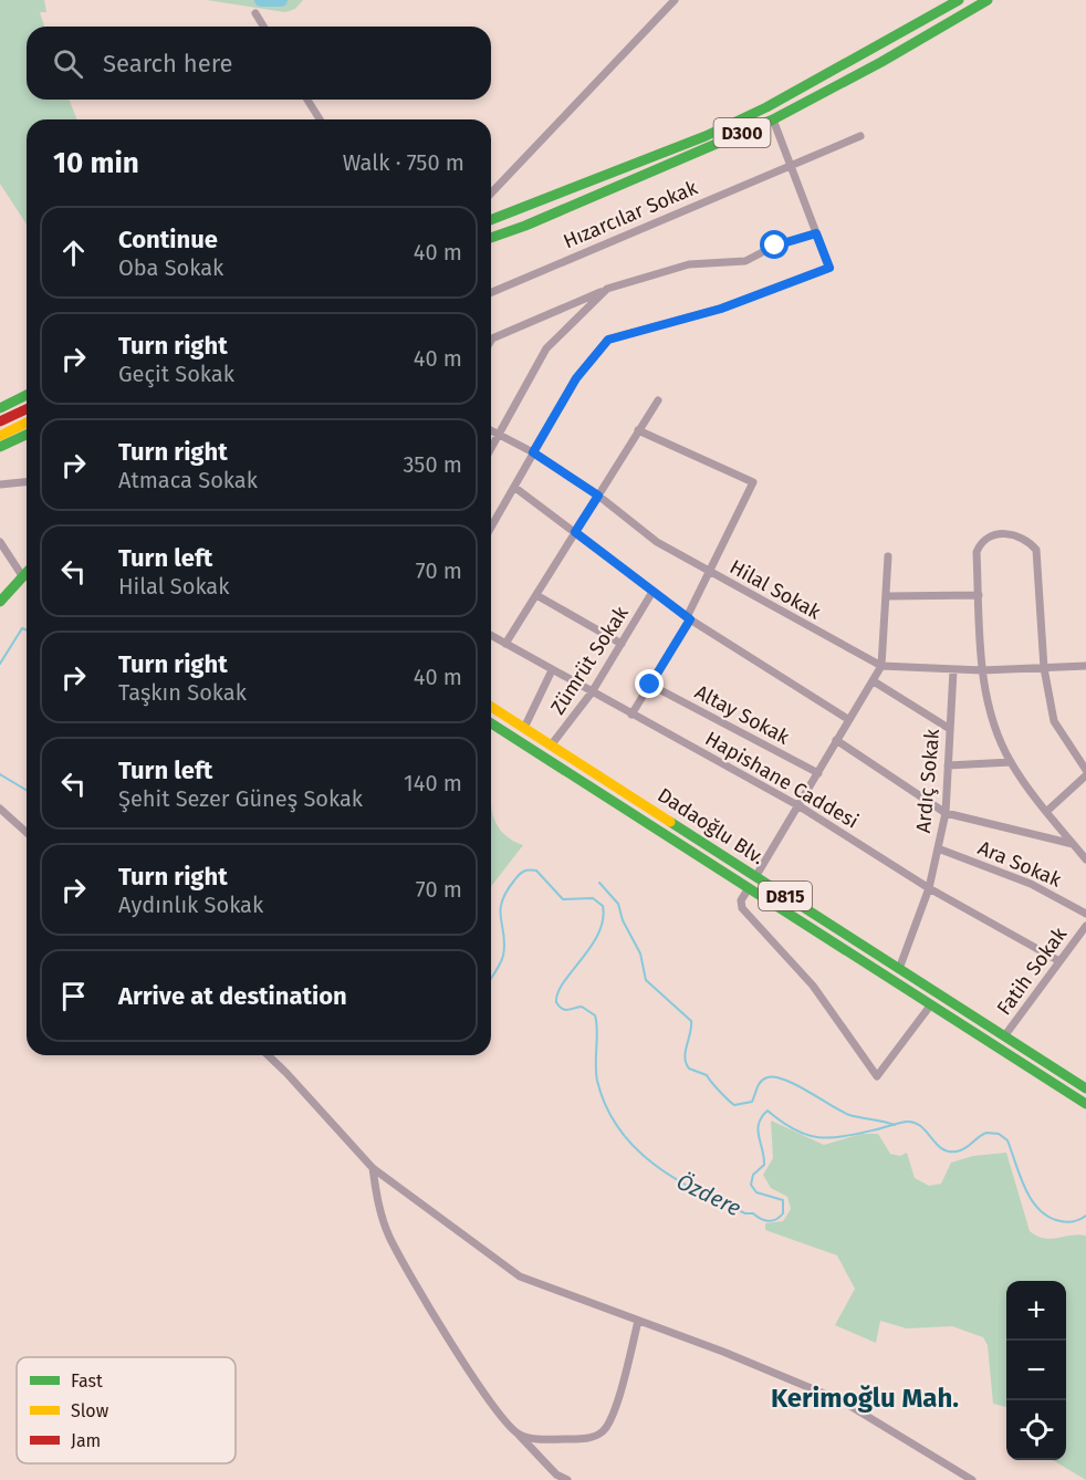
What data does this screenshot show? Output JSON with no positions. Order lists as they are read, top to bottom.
{
  "streets": {
    "main road": ["D300", "Dadaoğlu Blv.", "D815"],
    "street": [
      "Hızarcılar Sokak",
      "Hilal Sokak",
      "Zümrüt Sokak",
      "Altay Sokak",
      "Hapishane Caddesi",
      "Ardıç Sokak",
      "Ara Sokak",
      "Fatih Sokak"
    ]
  },
  "crossings": [
    ["Hilal Sokak", "Ardıç Sokak"],
    ["Zümrüt Sokak", "Hapishane Caddesi"],
    ["Zümrüt Sokak", "Dadaoğlu Blv."],
    ["Hapishane Caddesi", "Ardıç Sokak"],
    ["Hapishane Caddesi", "Fatih Sokak"],
    ["Ardıç Sokak", "Dadaoğlu Blv."],
    ["Ardıç Sokak", "Ara Sokak"],
    ["Dadaoğlu Blv.", "Fatih Sokak"]
  ],
  "districts": ["Kerimoğlu Mah."],
  "water": ["Özdere"],
  "legend": ["Fast", "Slow", "Jam"],
  "page": {
    "search": "Search here",
    "heading": ["10 min", "Walk · 750 m"],
    "list": [
      ["Continue", "Oba Sokak", "40 m"],
      ["Turn right", "Geçit Sokak", "40 m"],
      ["Turn right", "Atmaca Sokak", "350 m"],
      ["Turn left", "Hilal Sokak", "70 m"],
      ["Turn right", "Taşkın Sokak", "40 m"],
      ["Turn left", "Şehit Sezer Güneş Sokak", "140 m"],
      ["Turn right", "Aydınlık Sokak", "70 m"],
      "Arrive at destination"
    ],
    "map_buttons": ["+", "−"]
  }
}
